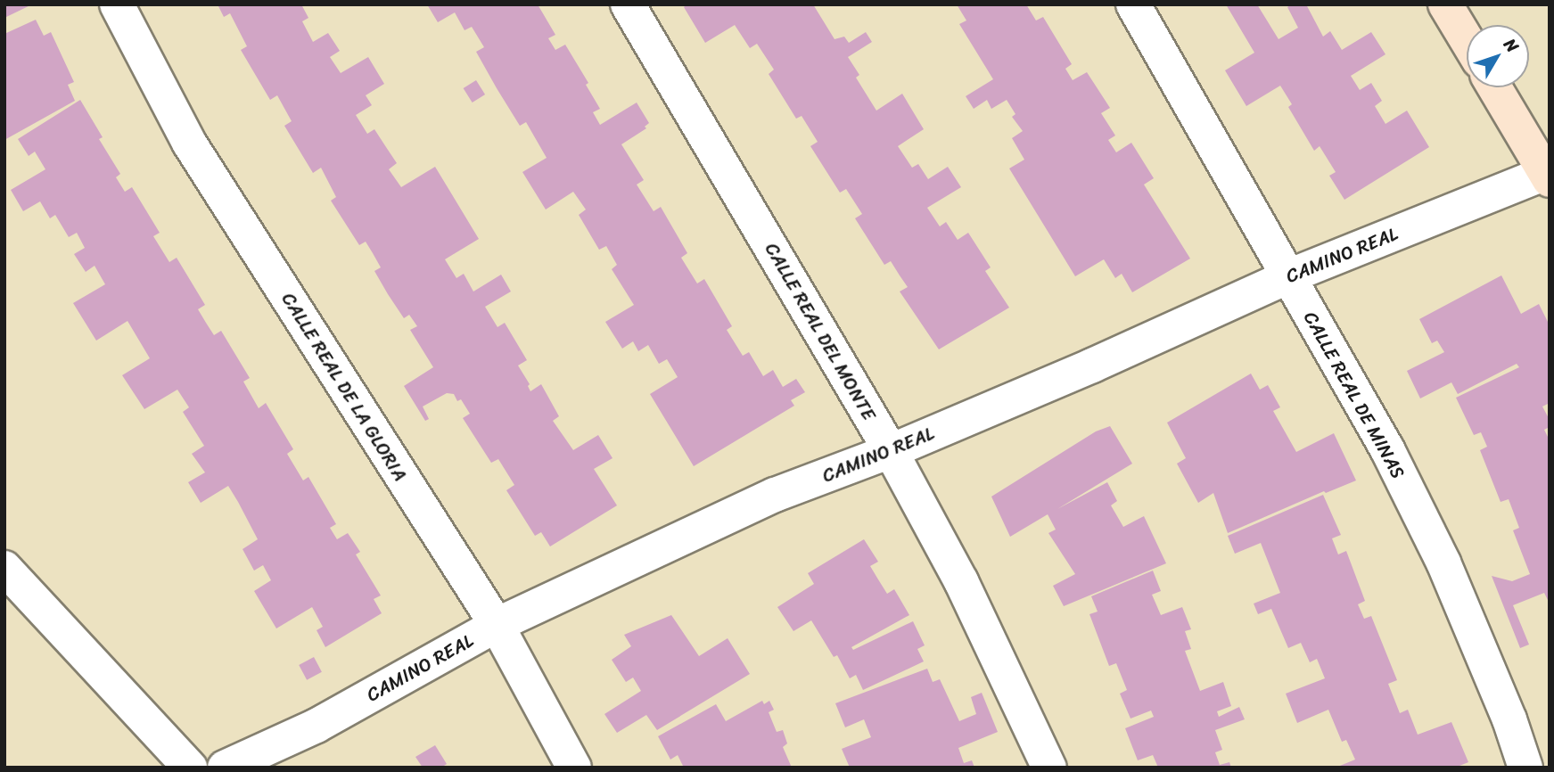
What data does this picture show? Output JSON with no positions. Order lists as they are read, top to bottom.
{
  "streets": {
    "street": [
      "CAMINO REAL",
      "CALLE REAL DEL MONTE",
      "CALLE REAL DE LA GLORIA",
      "CALLE REAL DE MINAS"
    ]
  },
  "crossings": [
    ["CAMINO REAL", "CALLE REAL DEL MONTE"],
    ["CAMINO REAL", "CALLE REAL DE LA GLORIA"],
    ["CAMINO REAL", "CALLE REAL DE MINAS"]
  ],
  "north": "top right"
}
